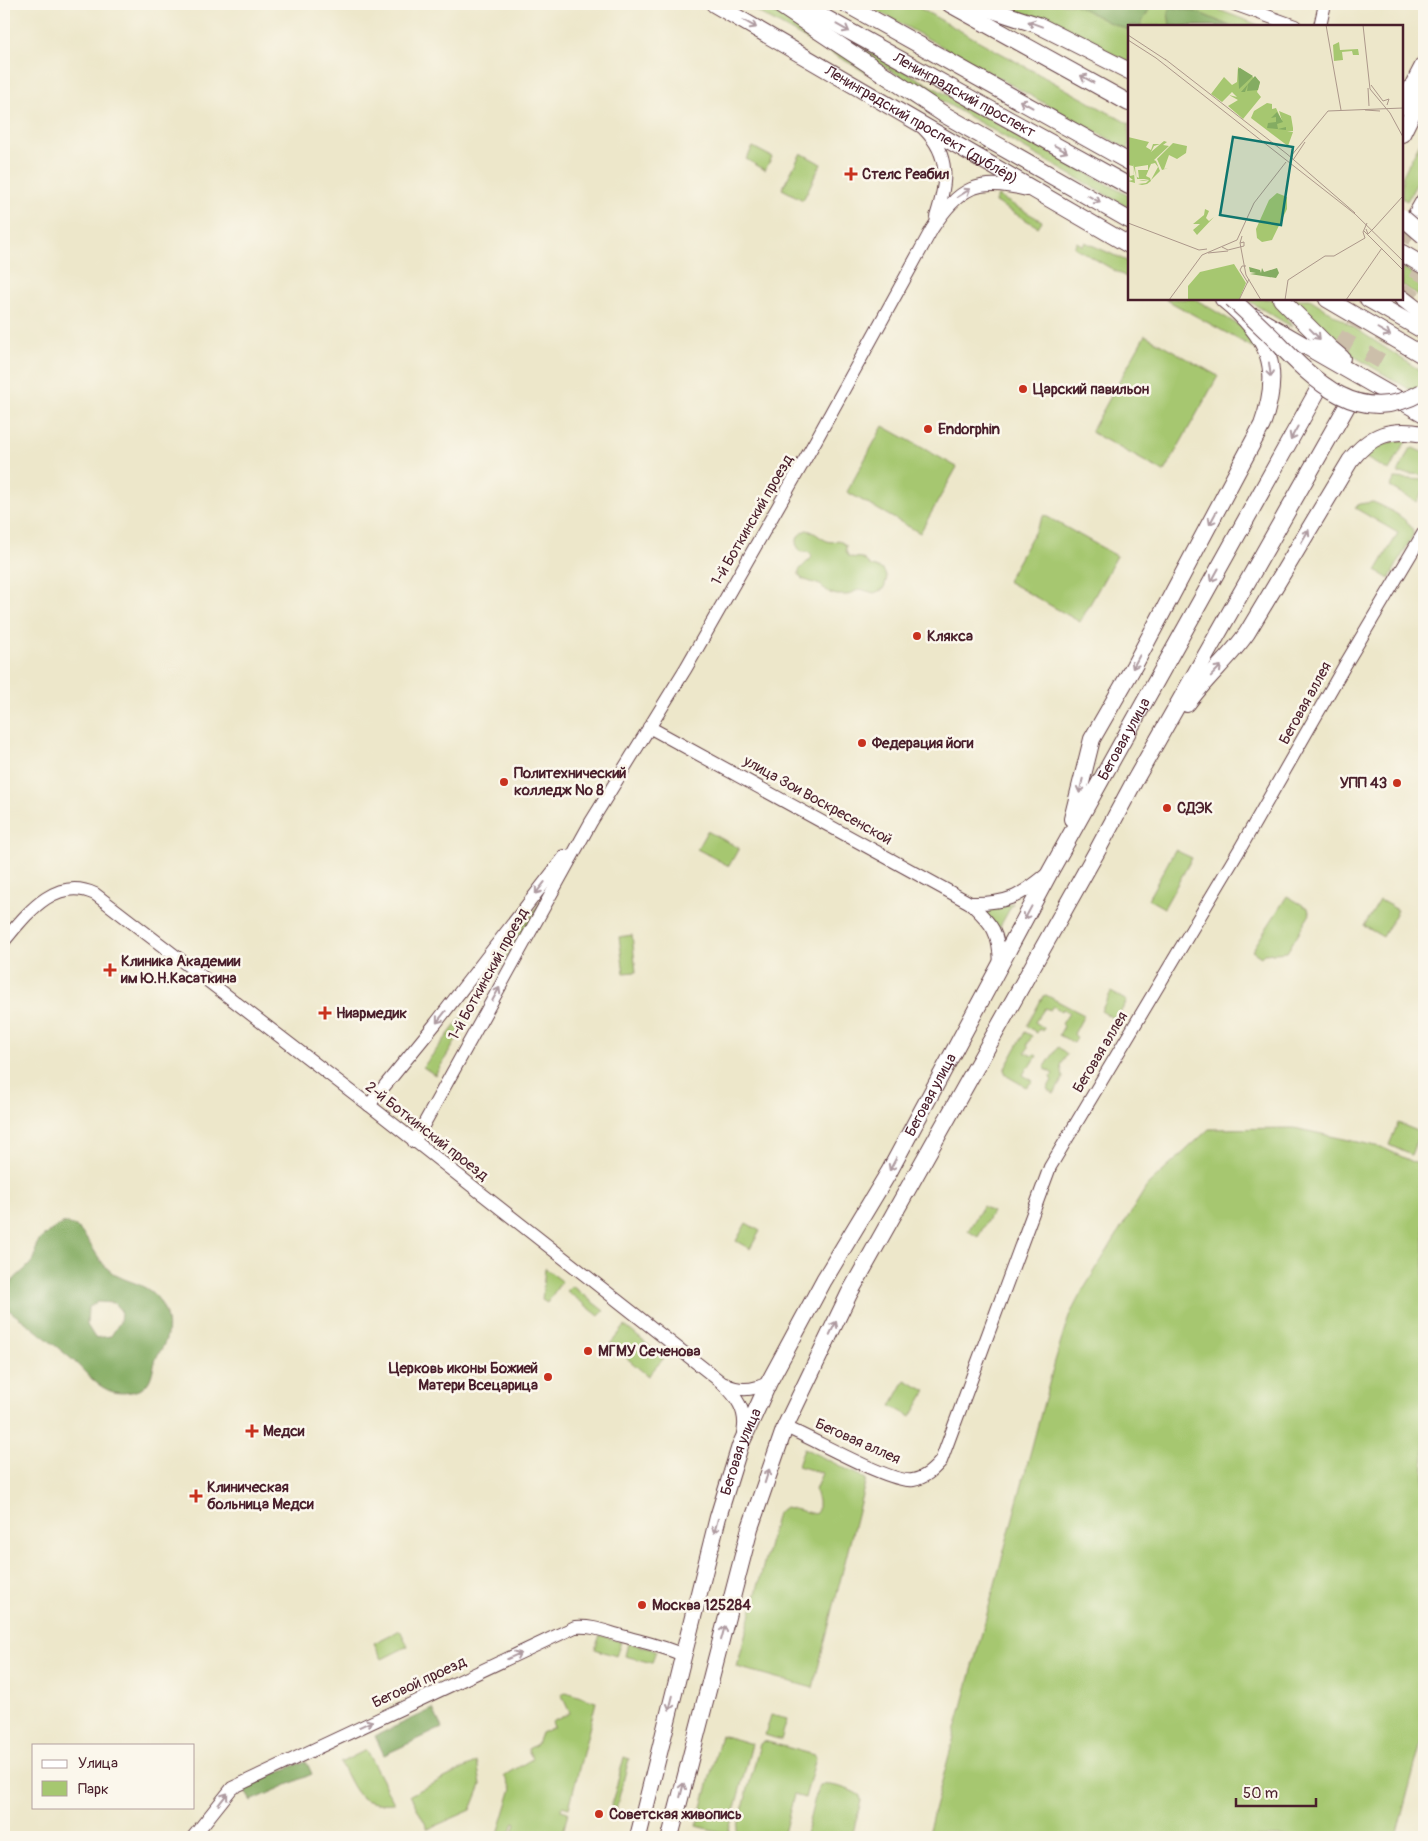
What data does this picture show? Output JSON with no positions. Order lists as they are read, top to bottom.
{
  "streets": {
    "main road": ["Ленинградский проспект", "Ленинградский проспект (дублёр)", "Беговая улица"],
    "street": [
      "1-й Боткинский проезд",
      "Беговая аллея",
      "улица Зои Воскресенской",
      "2-й Боткинский проезд",
      "Беговой проезд"
    ]
  },
  "crossings": [
    ["Ленинградский проспект (дублёр)", "1-й Боткинский проезд"],
    ["1-й Боткинский проезд", "улица Зои Воскресенской"],
    ["1-й Боткинский проезд", "2-й Боткинский проезд"],
    ["Беговая аллея", "Беговая улица"],
    ["Беговая улица", "улица Зои Воскресенской"],
    ["Беговая улица", "2-й Боткинский проезд"],
    ["Беговая улица", "Беговой проезд"]
  ],
  "one_way": ["Беговой проезд"],
  "places": {
    "health": [
      "Стелс Реабил",
      "Клиника Академии им Ю.Н.Касаткина",
      "Ниармедик",
      "Медси",
      "Клиническая больница Медси"
    ],
    "other": [
      "Царский павильон",
      "Endorphin",
      "Клякса",
      "Федерация йоги",
      "Политехнический колледж № 8",
      "УПП 43",
      "СДЭК",
      "МГМУ Сеченова",
      "Церковь иконы Божией Матери Всецарица",
      "Москва 125284",
      "Советская живопись"
    ]
  },
  "legend": ["Улица", "Парк"],
  "scale_bar": "50 m"
}
